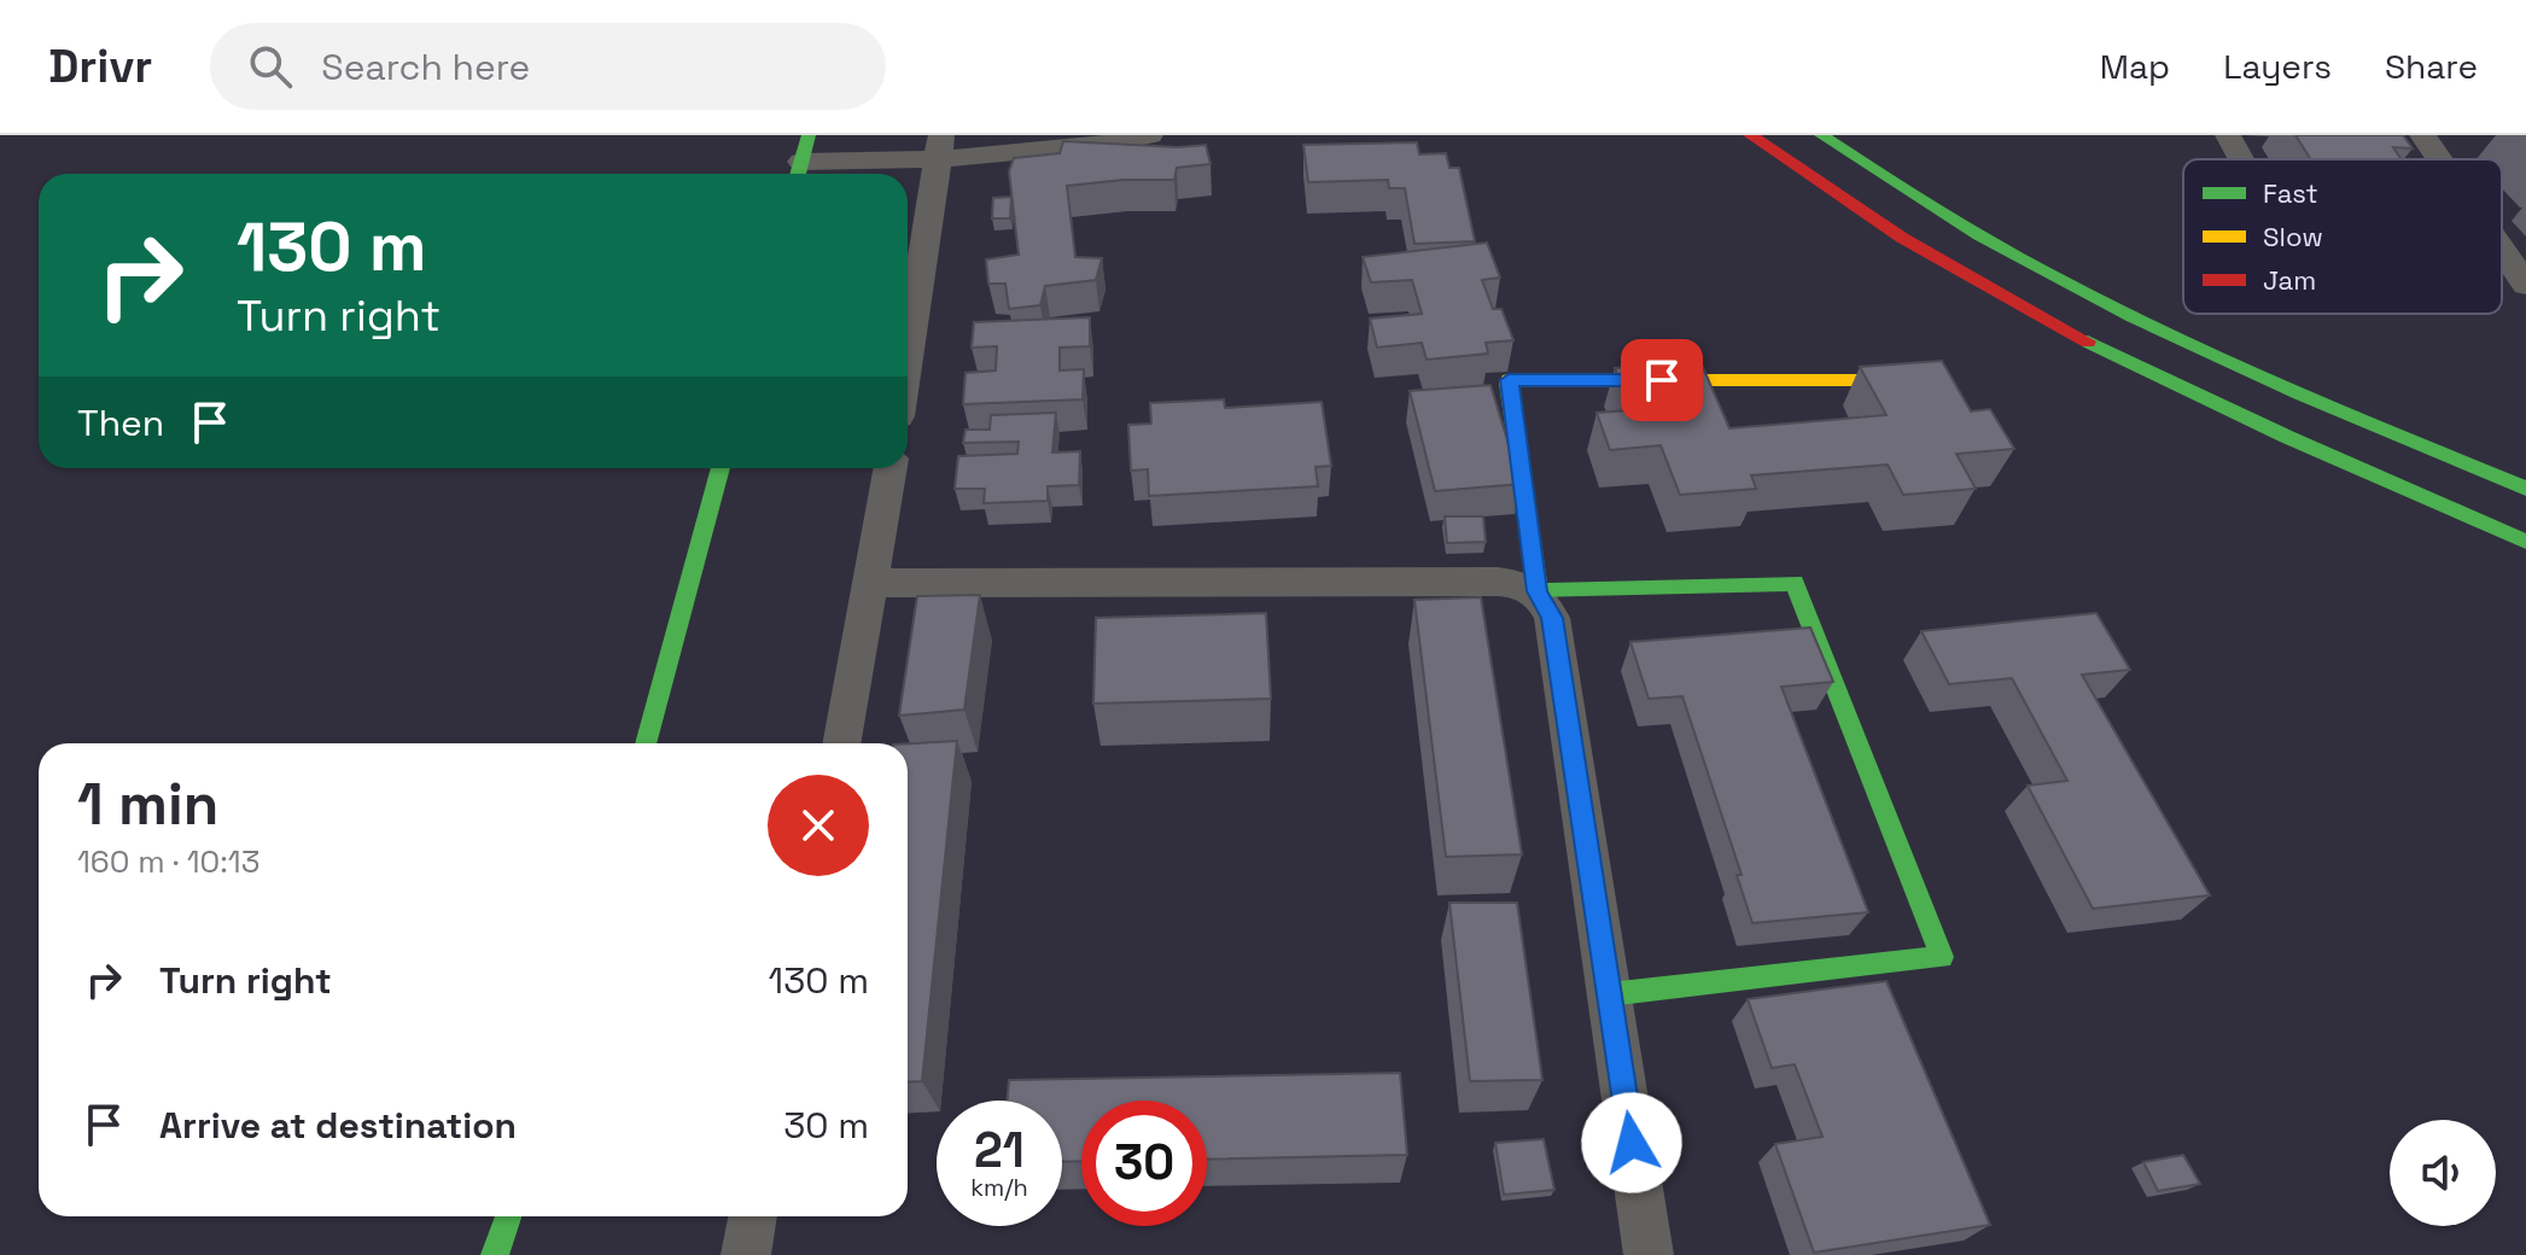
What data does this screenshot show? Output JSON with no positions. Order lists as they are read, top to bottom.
{
  "legend": ["Fast", "Slow", "Jam"],
  "page": {
    "header": "Drivr",
    "search": "Search here",
    "nav": ["Map", "Layers", "Share"],
    "turn": ["130 m", "Turn right"],
    "then": "Then",
    "heading": ["1 min", "160 m · 10:13"],
    "list": [
      {
        "name": "Turn right",
        "value": "130 m"
      },
      {
        "name": "Arrive at destination",
        "value": "30 m"
      }
    ],
    "speed": "21 km/h",
    "limit": "30"
  }
}
